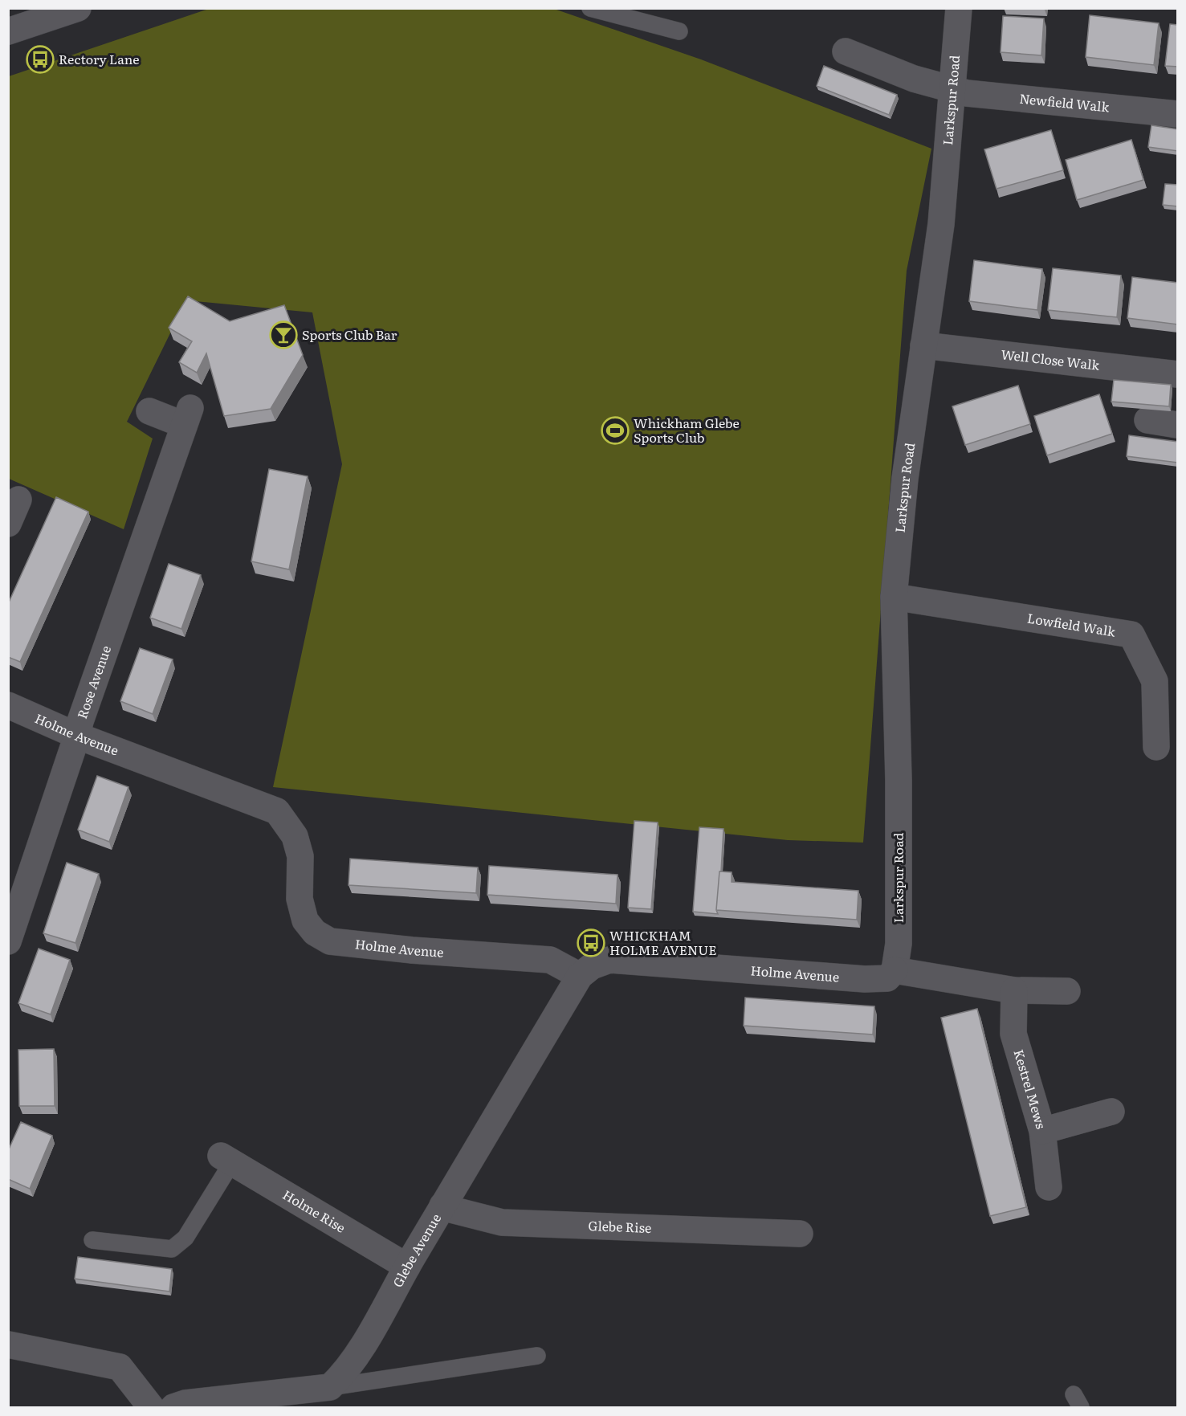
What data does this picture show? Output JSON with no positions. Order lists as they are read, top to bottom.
{
  "streets": {
    "street": [
      "Larkspur Road",
      "Newfield Walk",
      "Well Close Walk",
      "Lowfield Walk",
      "Rose Avenue",
      "Holme Avenue",
      "Kestrel Mews",
      "Holme Rise",
      "Glebe Rise",
      "Glebe Avenue"
    ]
  },
  "crossings": [
    ["Larkspur Road", "Newfield Walk"],
    ["Larkspur Road", "Well Close Walk"],
    ["Larkspur Road", "Lowfield Walk"],
    ["Larkspur Road", "Holme Avenue"],
    ["Rose Avenue", "Holme Avenue"],
    ["Holme Avenue", "Glebe Avenue"],
    ["Holme Rise", "Glebe Avenue"],
    ["Glebe Rise", "Glebe Avenue"]
  ],
  "places": {
    "bus stop": ["Rectory Lane", "WHICKHAM HOLME AVENUE"],
    "bar": ["Sports Club Bar"],
    "sports": ["Whickham Glebe Sports Club"]
  }
}
